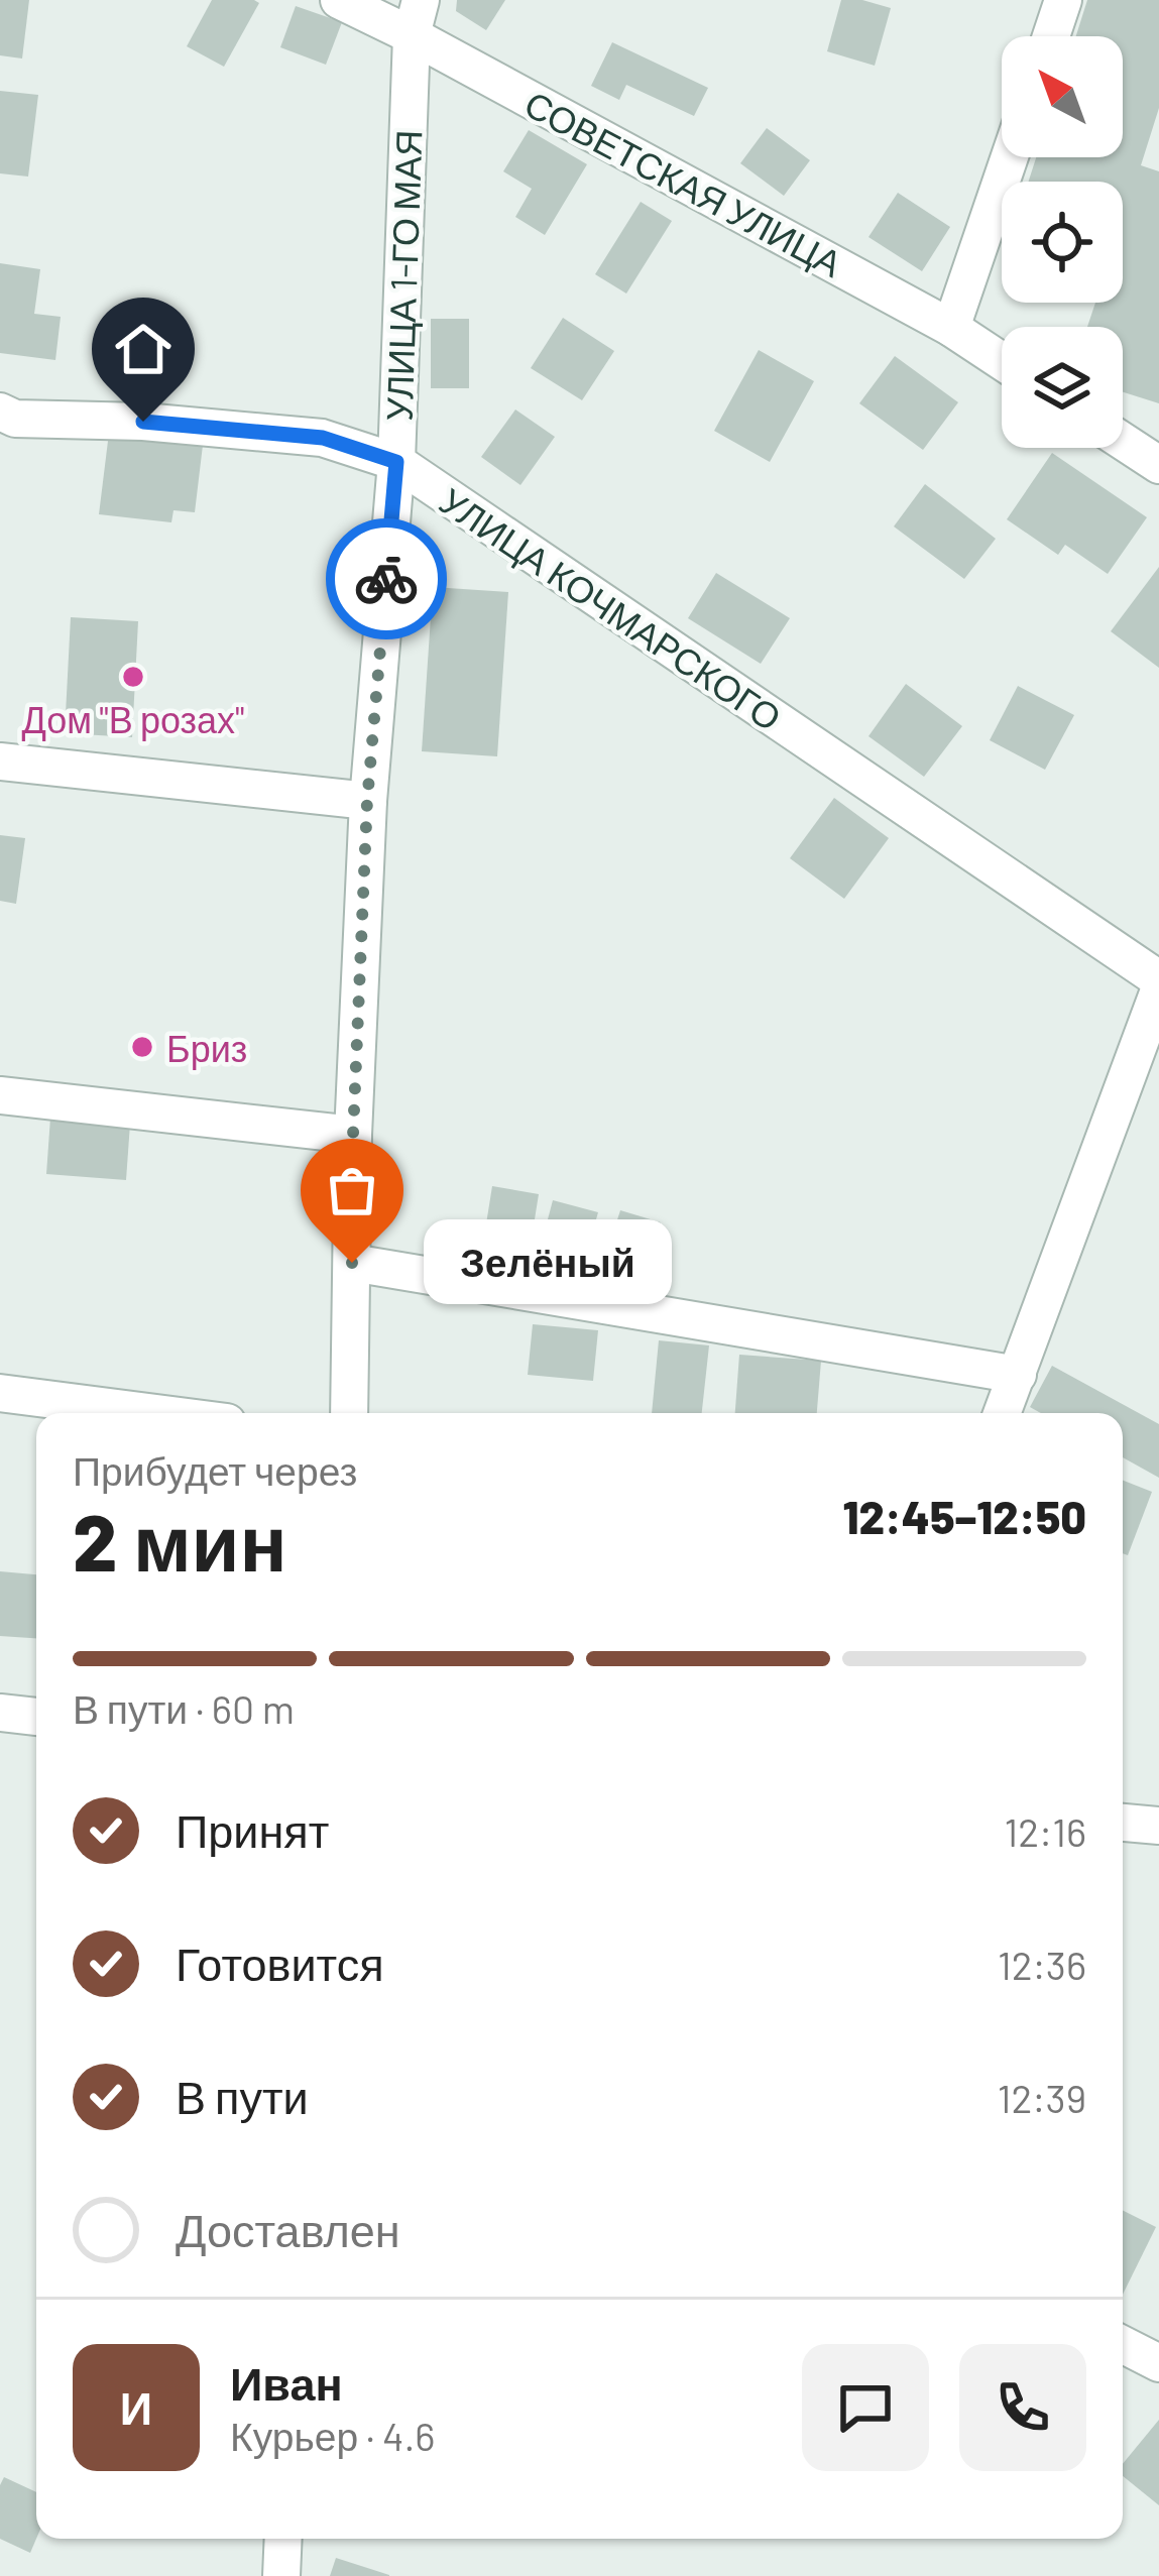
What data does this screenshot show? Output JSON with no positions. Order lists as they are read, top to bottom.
{
  "streets": {
    "street": ["СОВЕТСКАЯ УЛИЦА", "УЛИЦА 1-ГО МАЯ", "УЛИЦА КОЧМАРСКОГО"]
  },
  "crossings": [
    ["СОВЕТСКАЯ УЛИЦА", "УЛИЦА 1-ГО МАЯ"],
    ["УЛИЦА 1-ГО МАЯ", "УЛИЦА КОЧМАРСКОГО"]
  ],
  "places": ["Дом \"В розах\"", "Бриз", "Зелёный"],
  "north": "top left",
  "page": {
    "bubble": "Зелёный",
    "heading": ["2 мин", "Прибудет через", "12:45–12:50"],
    "panel": ["Иван", "Курьер · 4.6"],
    "bar": "В пути · 60 m",
    "list": [
      ["Принят", "12:16"],
      ["Готовится", "12:36"],
      ["В пути", "12:39"],
      "Доставлен"
    ],
    "round": "И"
  }
}
